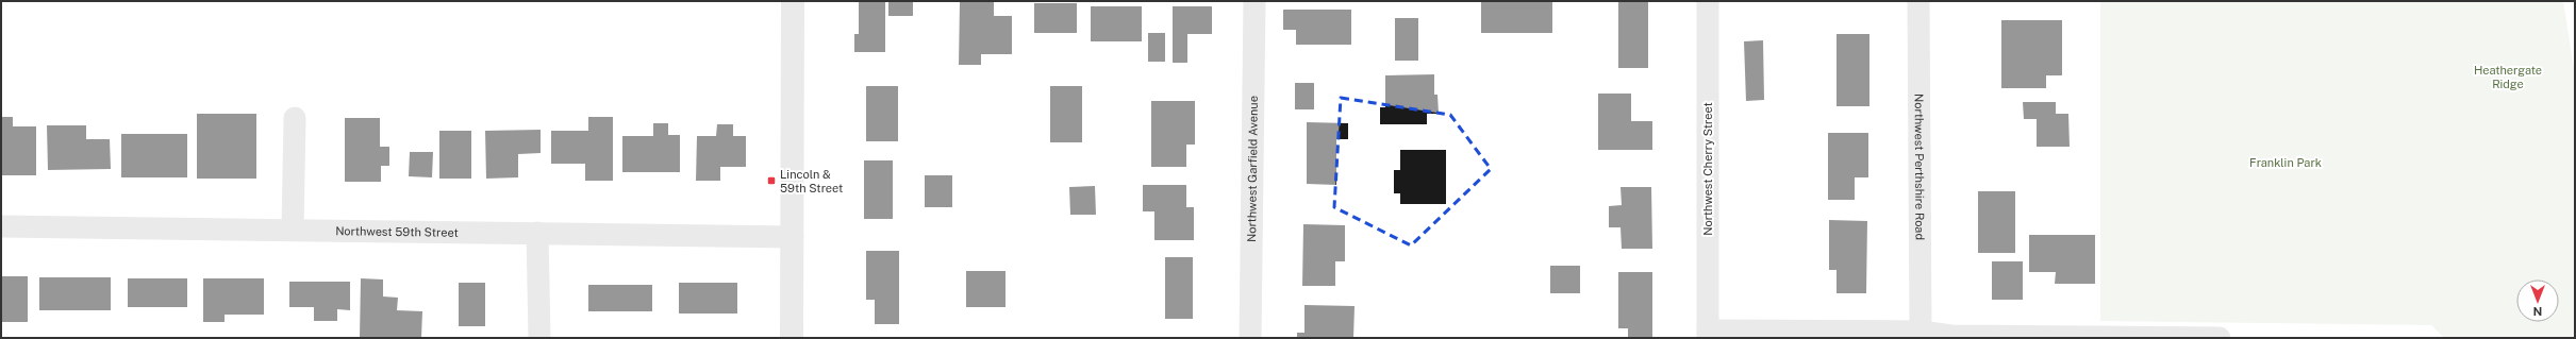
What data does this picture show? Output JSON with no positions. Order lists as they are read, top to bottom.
{
  "streets": {
    "street": [
      "Northwest Perthshire Road",
      "Northwest Garfield Avenue",
      "Northwest Cherry Street",
      "Northwest 59th Street"
    ]
  },
  "parks": ["Heathergate Ridge", "Franklin Park"],
  "places": {
    "transit": ["Lincoln & 59th Street"]
  },
  "north": "bottom"
}
